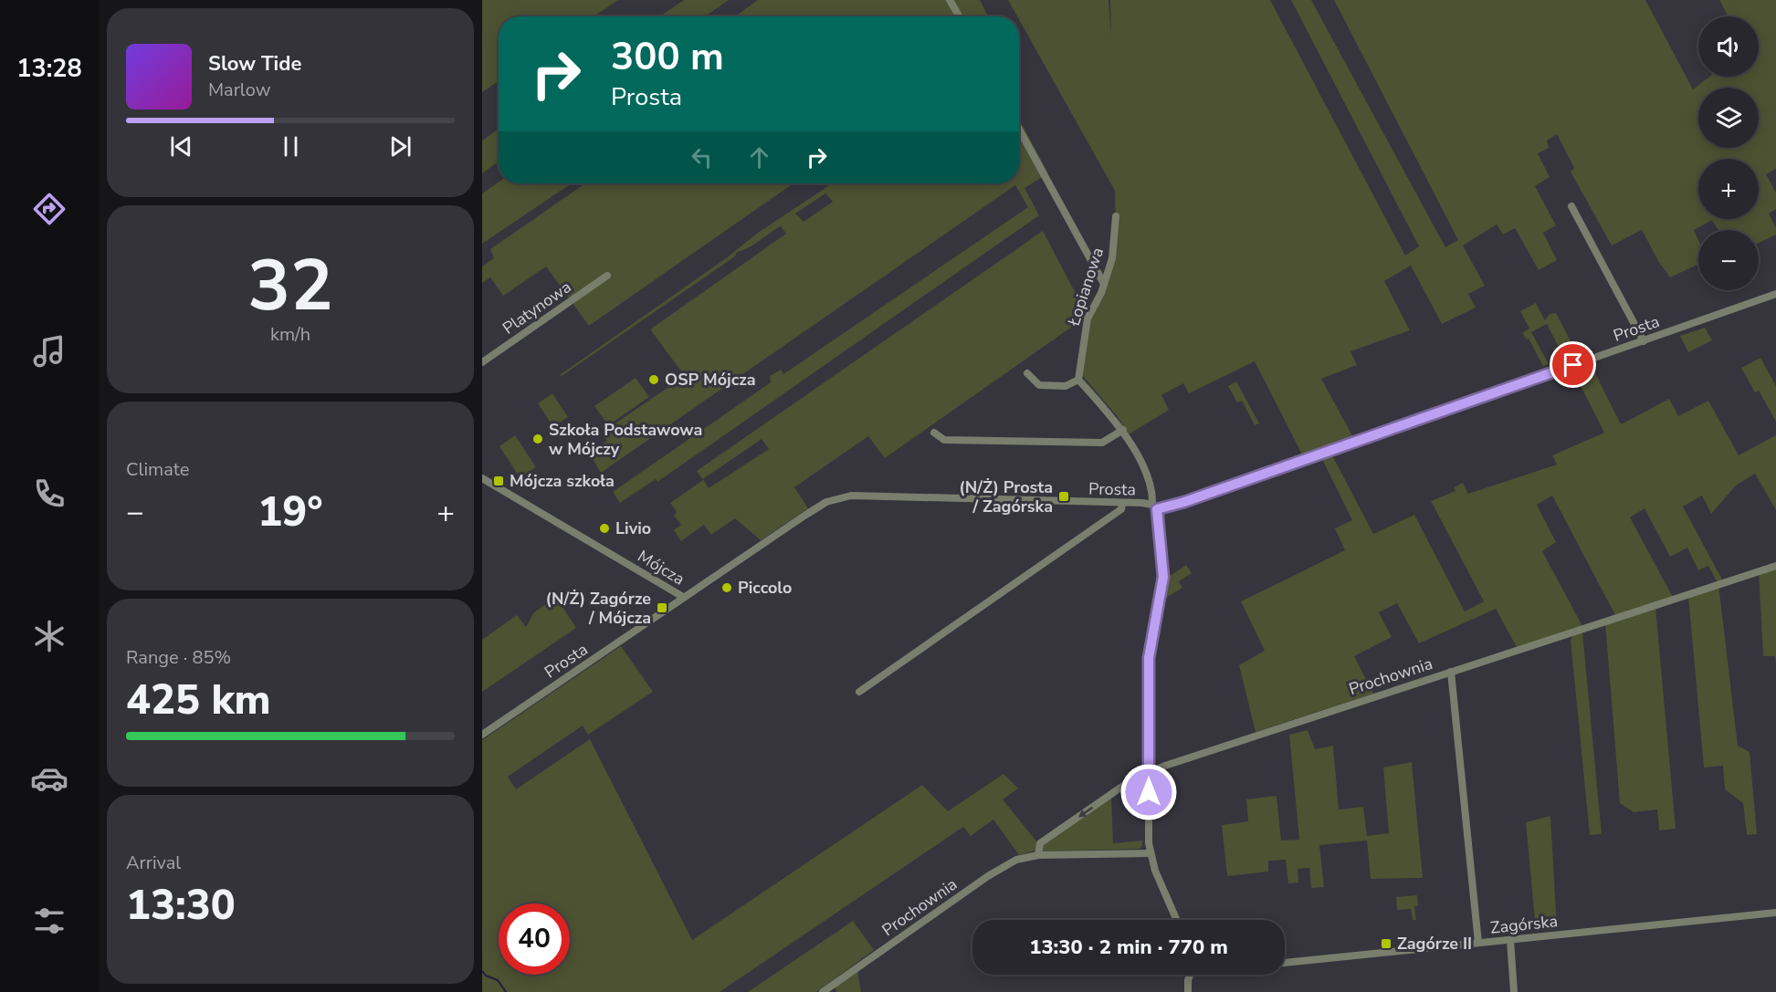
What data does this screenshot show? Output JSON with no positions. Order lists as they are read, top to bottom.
{
  "streets": {
    "street": [
      "Łopianowa",
      "Platynowa",
      "Prosta",
      "Mójcza",
      "Prochownia",
      "Zagórska"
    ]
  },
  "crossings": [
    ["Prosta", "Mójcza"]
  ],
  "places": {
    "other": [
      "OSP Mójcza",
      "Szkoła Podstawowa w Mójczy",
      "Livio",
      "Piccolo"
    ],
    "transit": [
      "Mójcza szkoła",
      "(N/Ż) Prosta / Zagórska",
      "(N/Ż) Zagórze / Mójcza",
      "Zagórze II"
    ]
  },
  "page": {
    "tabs": "13:28",
    "map_buttons": ["+", "−"],
    "turn": ["300 m", "Prosta"],
    "song": ["Slow Tide", "Marlow"],
    "tile": [
      ["32", "km/h"],
      "Climate",
      ["Range · 85%", "425 km"],
      ["Arrival", "13:30"]
    ],
    "heat": ["−", "19°", "+"],
    "limit": "40",
    "trip": "13:30 · 2 min · 770 m"
  }
}
